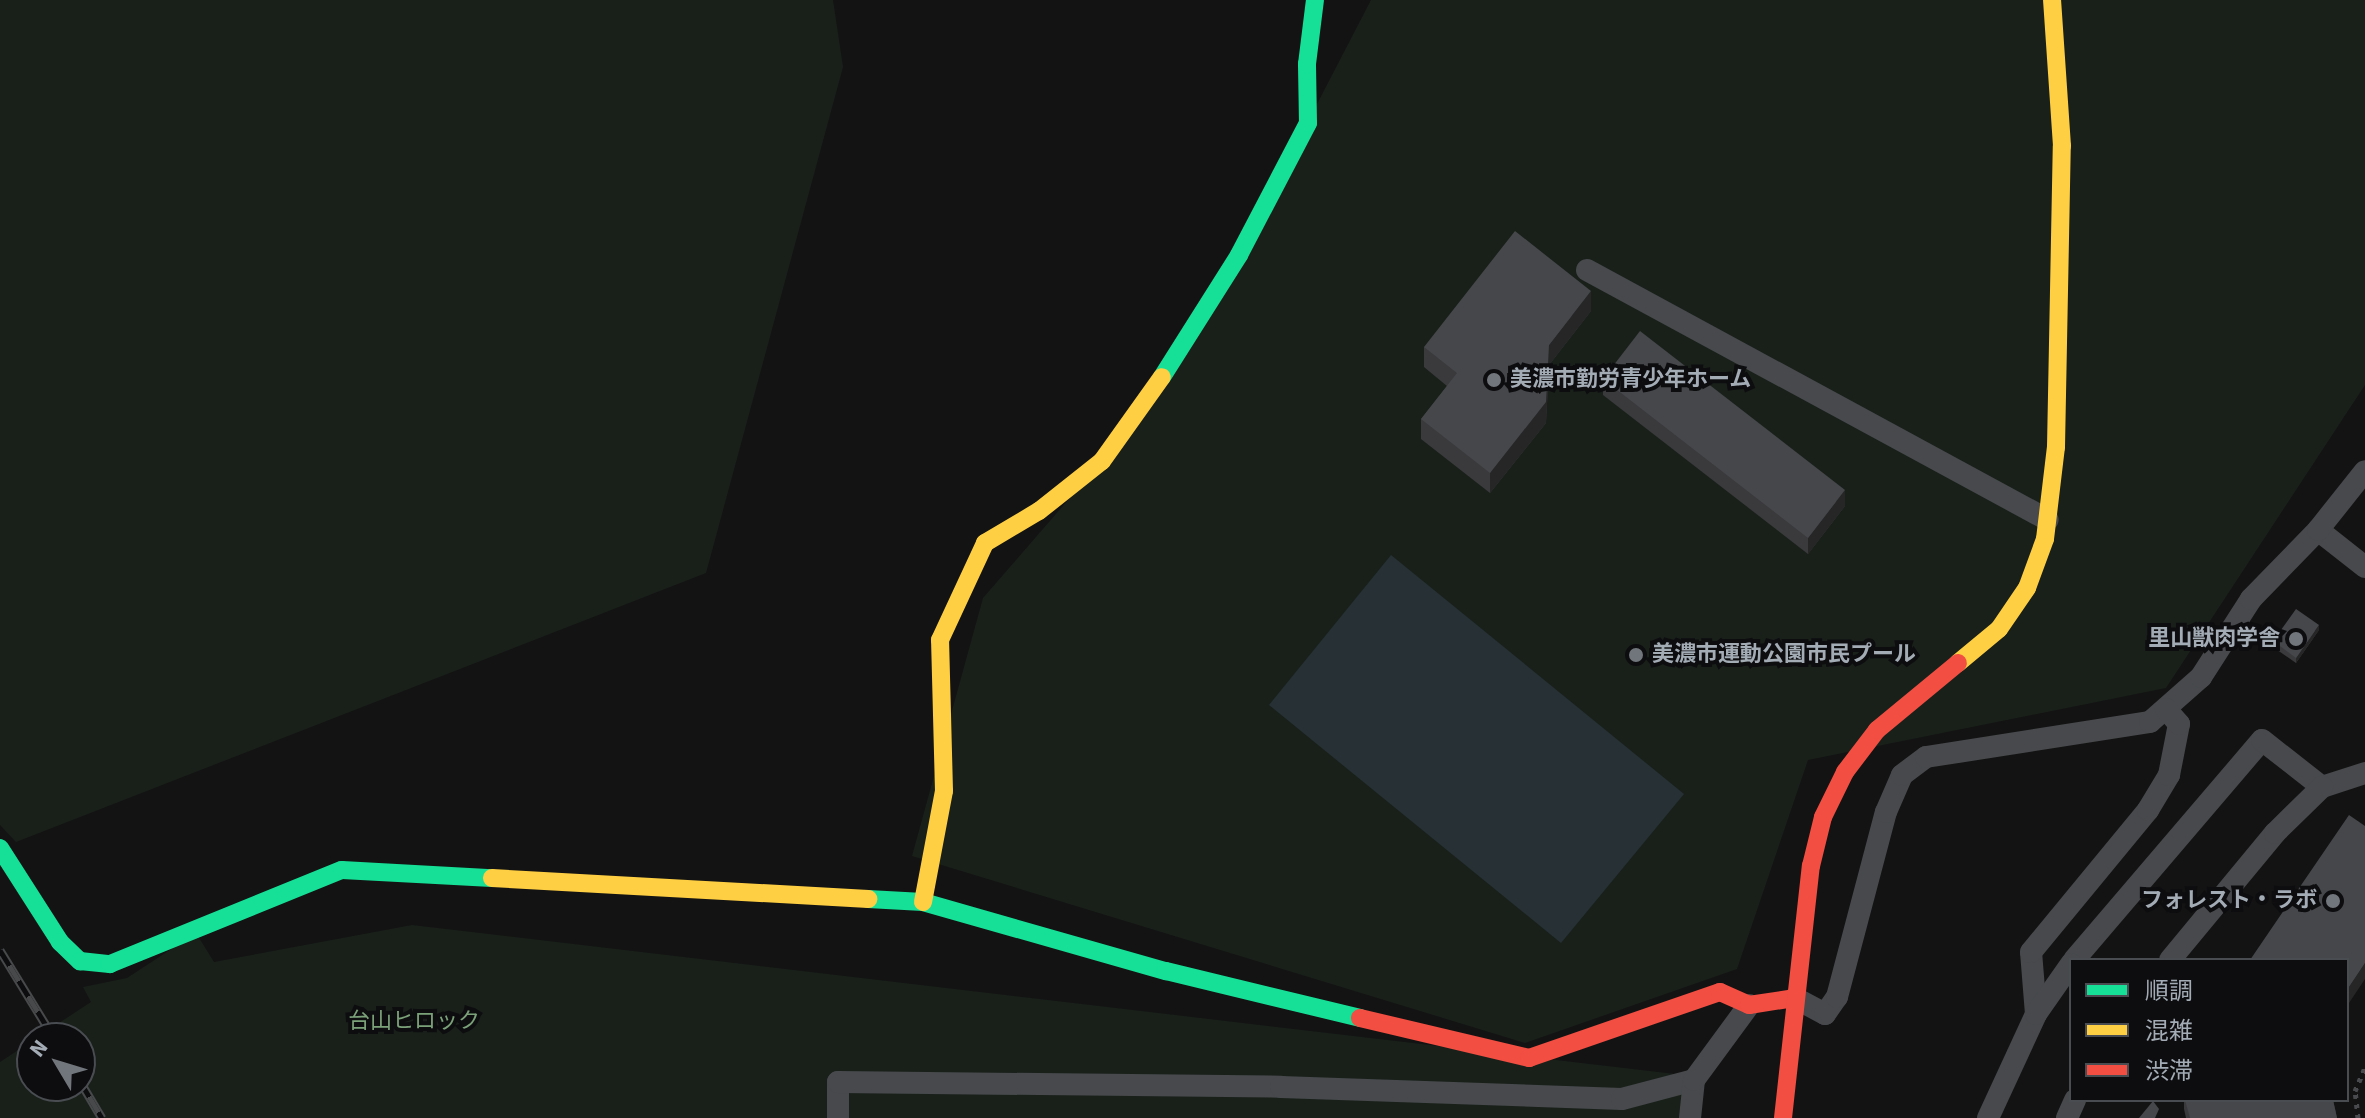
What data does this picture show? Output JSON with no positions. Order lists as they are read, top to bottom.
{
  "parks": ["台山ヒロック"],
  "places": [
    "美濃市勤労青少年ホーム",
    "里山獣肉学舎",
    "美濃市運動公園市民プール",
    "フォレスト・ラボ"
  ],
  "legend": ["順調", "混雑", "渋滞"],
  "north": "top left"
}
